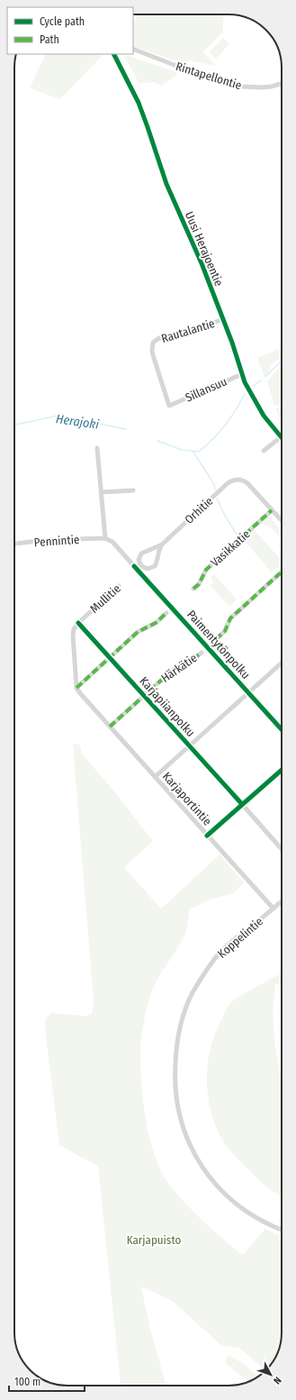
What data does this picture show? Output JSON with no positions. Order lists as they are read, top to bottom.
{
  "streets": {
    "street": [
      "Rintapellontie",
      "Uusi Herajoentie",
      "Rautalantie",
      "Sillansuu",
      "Orhitie",
      "Pennintie",
      "Vasikkatie",
      "Mullitie",
      "Härkätie",
      "Karjaportintie",
      "Koppelintie"
    ],
    "cycle path": ["Paimentytönpolku", "Karjapiianpolku"]
  },
  "crossings": [
    ["Uusi Herajoentie", "Rautalantie"],
    ["Uusi Herajoentie", "Sillansuu"],
    ["Rautalantie", "Sillansuu"],
    ["Orhitie", "Vasikkatie"],
    ["Mullitie", "Karjaportintie"],
    ["Härkätie", "Karjaportintie"],
    ["Karjaportintie", "Koppelintie"]
  ],
  "water": ["Herajoki"],
  "parks": ["Karjapuisto"],
  "legend": ["Cycle path", "Path"],
  "scale_bar": "100 m",
  "north": "bottom right"
}
